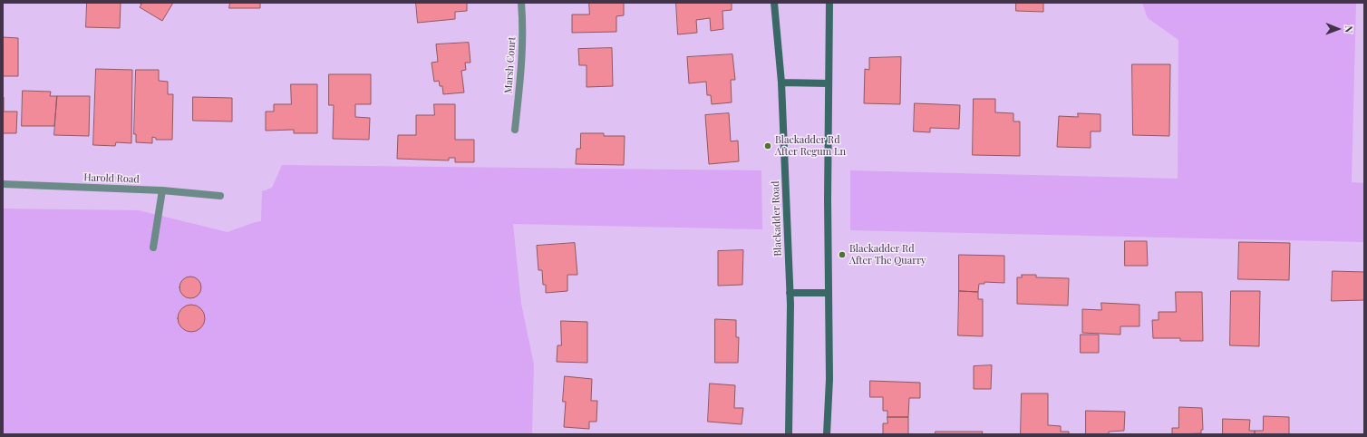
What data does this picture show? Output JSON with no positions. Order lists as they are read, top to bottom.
{
  "streets": {
    "street": ["Marsh Court", "Harold Road", "Blackadder Road"]
  },
  "places": ["Blackadder Rd After Regum Ln", "Blackadder Rd After The Quarry"],
  "north": "right"
}
